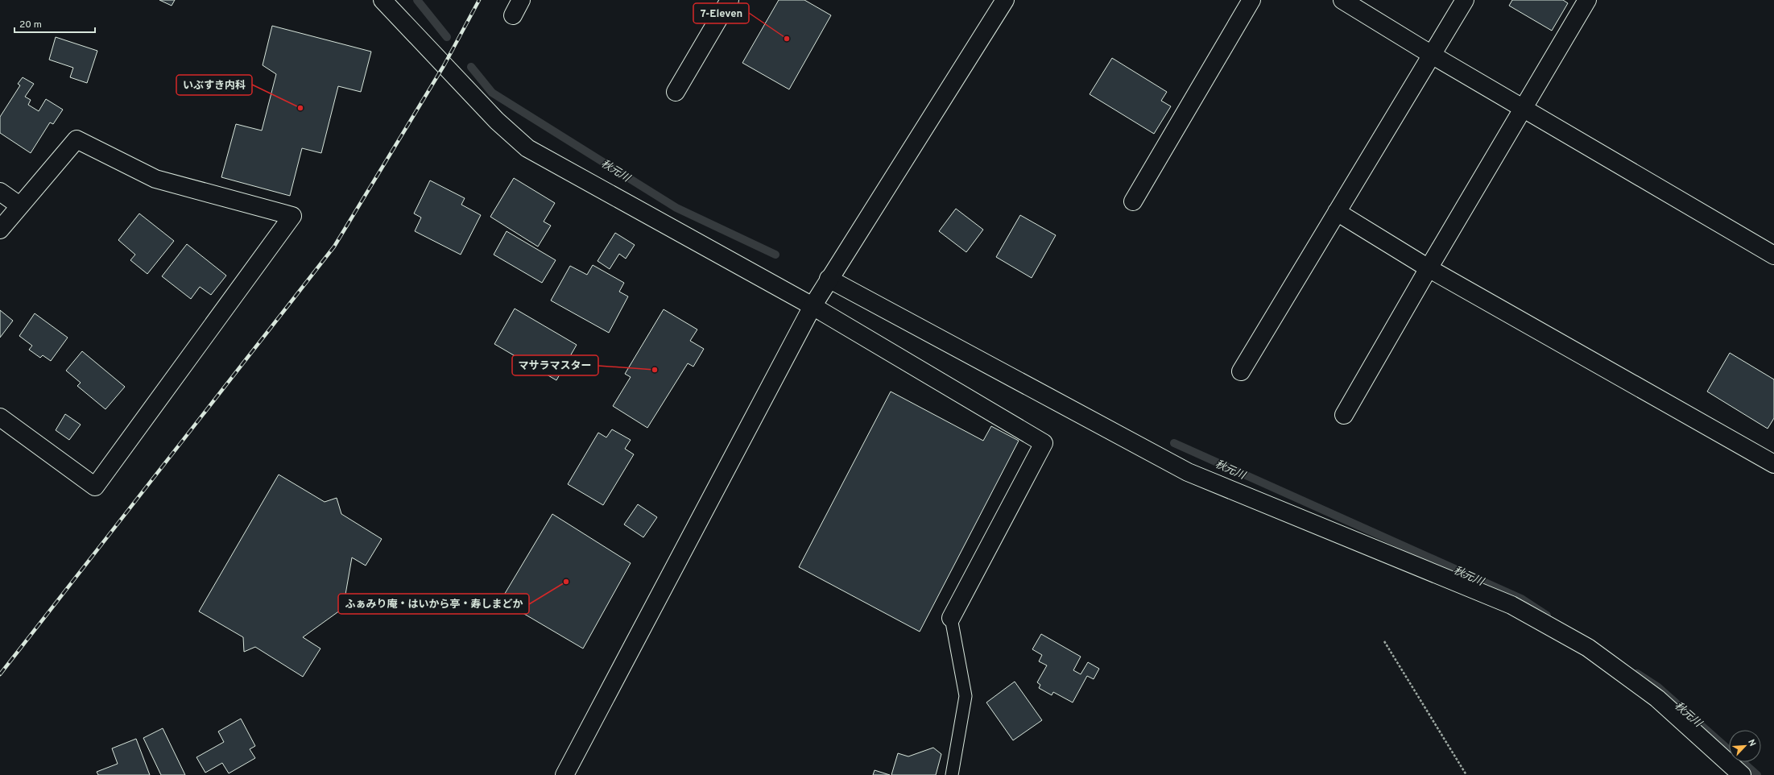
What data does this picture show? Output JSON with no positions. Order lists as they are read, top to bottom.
{
  "water": ["秋元川"],
  "places": [
    "7-Eleven",
    "いぶすき内科",
    "マサラマスター",
    "ふぁみり庵・はいから亭・寿しまどか"
  ],
  "scale_bar": "20 m",
  "north": "top right"
}
